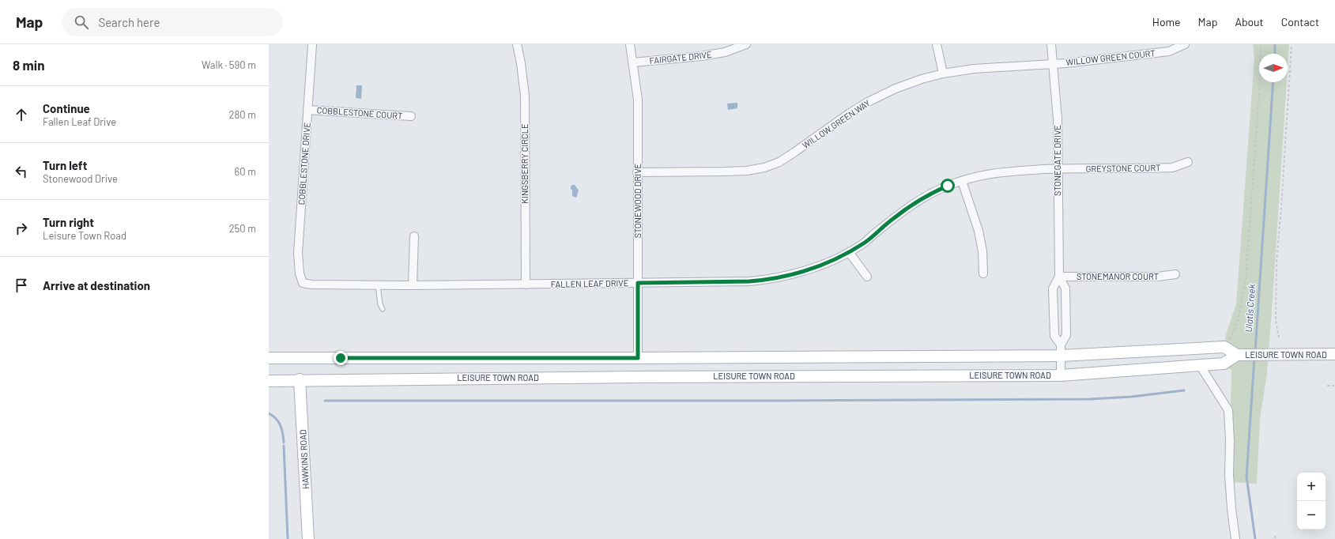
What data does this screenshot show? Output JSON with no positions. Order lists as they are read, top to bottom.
{
  "streets": {
    "main road": ["LEISURE TOWN ROAD", "HAWKINS ROAD"],
    "street": [
      "FAIRGATE DRIVE",
      "WILLOW GREEN COURT",
      "COBBLESTONE COURT",
      "WILLOW GREEN WAY",
      "STONEGATE DRIVE",
      "COBBLESTONE DRIVE",
      "KINGSBERRY CIRCLE",
      "GREYSTONE COURT",
      "STONEWOOD DRIVE",
      "STONEMANOR COURT",
      "FALLEN LEAF DRIVE"
    ]
  },
  "crossings": [
    ["FAIRGATE DRIVE", "STONEWOOD DRIVE"],
    ["WILLOW GREEN COURT", "WILLOW GREEN WAY"],
    ["WILLOW GREEN COURT", "STONEGATE DRIVE"],
    ["COBBLESTONE COURT", "COBBLESTONE DRIVE"],
    ["WILLOW GREEN WAY", "STONEGATE DRIVE"],
    ["WILLOW GREEN WAY", "STONEWOOD DRIVE"],
    ["STONEGATE DRIVE", "GREYSTONE COURT"],
    ["STONEGATE DRIVE", "STONEMANOR COURT"],
    ["STONEGATE DRIVE", "FALLEN LEAF DRIVE"],
    ["STONEGATE DRIVE", "LEISURE TOWN ROAD"],
    ["COBBLESTONE DRIVE", "FALLEN LEAF DRIVE"],
    ["KINGSBERRY CIRCLE", "FALLEN LEAF DRIVE"],
    ["GREYSTONE COURT", "FALLEN LEAF DRIVE"],
    ["STONEWOOD DRIVE", "FALLEN LEAF DRIVE"],
    ["STONEWOOD DRIVE", "LEISURE TOWN ROAD"],
    ["LEISURE TOWN ROAD", "HAWKINS ROAD"]
  ],
  "water": ["Ulatis Creek"],
  "north": "right",
  "page": {
    "header": "Map",
    "search": "Search here",
    "nav": [
      "Home",
      "Map",
      "About",
      "Contact"
    ],
    "heading": ["8 min", "Walk · 590 m"],
    "list": [
      ["Continue", "Fallen Leaf Drive", "280 m"],
      ["Turn left", "Stonewood Drive", "60 m"],
      ["Turn right", "Leisure Town Road", "250 m"],
      "Arrive at destination"
    ],
    "map_buttons": ["+", "−"]
  }
}
